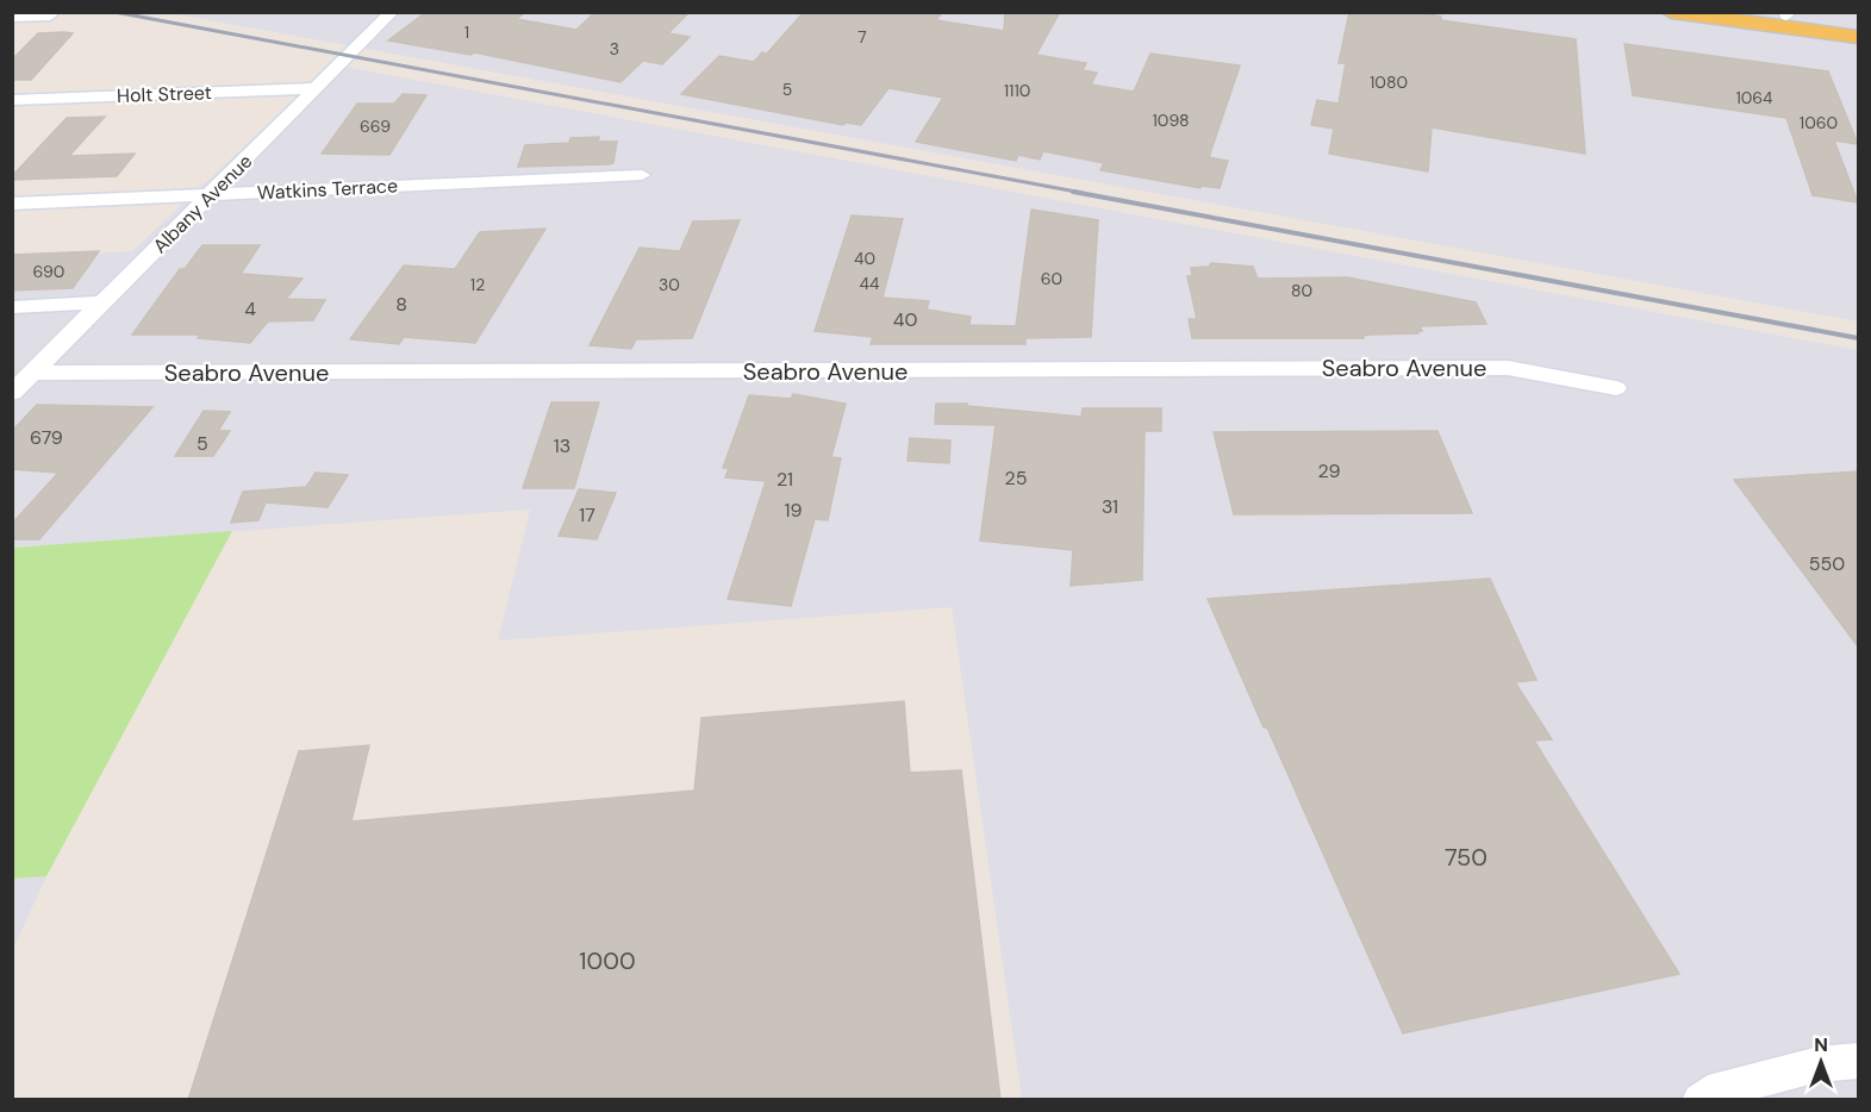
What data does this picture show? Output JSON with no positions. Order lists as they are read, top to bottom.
{
  "streets": {
    "street": [
      "Holt Street",
      "Watkins Terrace",
      "Albany Avenue",
      "Seabro Avenue"
    ]
  },
  "crossings": [
    ["Holt Street", "Albany Avenue"],
    ["Watkins Terrace", "Albany Avenue"],
    ["Albany Avenue", "Seabro Avenue"]
  ],
  "house_numbers": [
    "1",
    "7",
    "3",
    "1080",
    "5",
    "1110",
    "1064",
    "1098",
    "1060",
    "669",
    "40",
    "690",
    "60",
    "44",
    "12",
    "30",
    "80",
    "8",
    "4",
    "40",
    "679",
    "5",
    "13",
    "29",
    "25",
    "21",
    "31",
    "19",
    "17",
    "550",
    "750",
    "1000"
  ],
  "north": "top"
}
